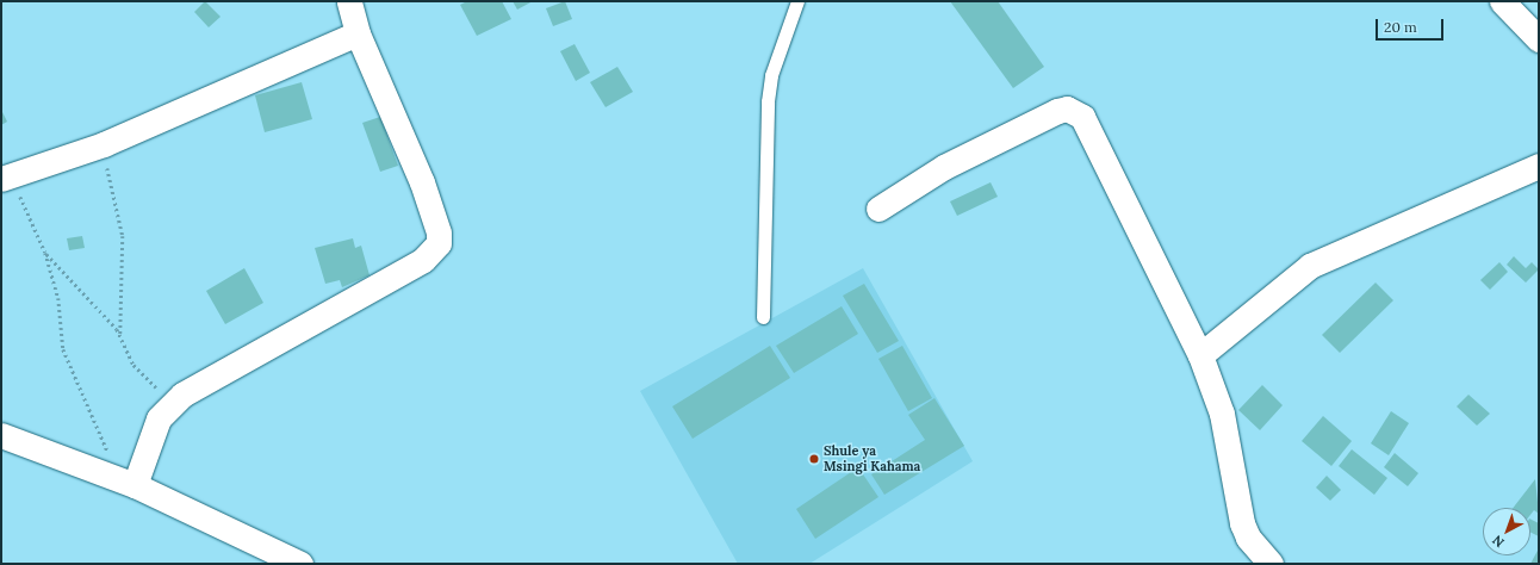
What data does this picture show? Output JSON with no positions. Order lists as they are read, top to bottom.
{
  "places": ["Shule ya Msingi Kahama"],
  "scale_bar": "20 m",
  "north": "bottom left"
}
